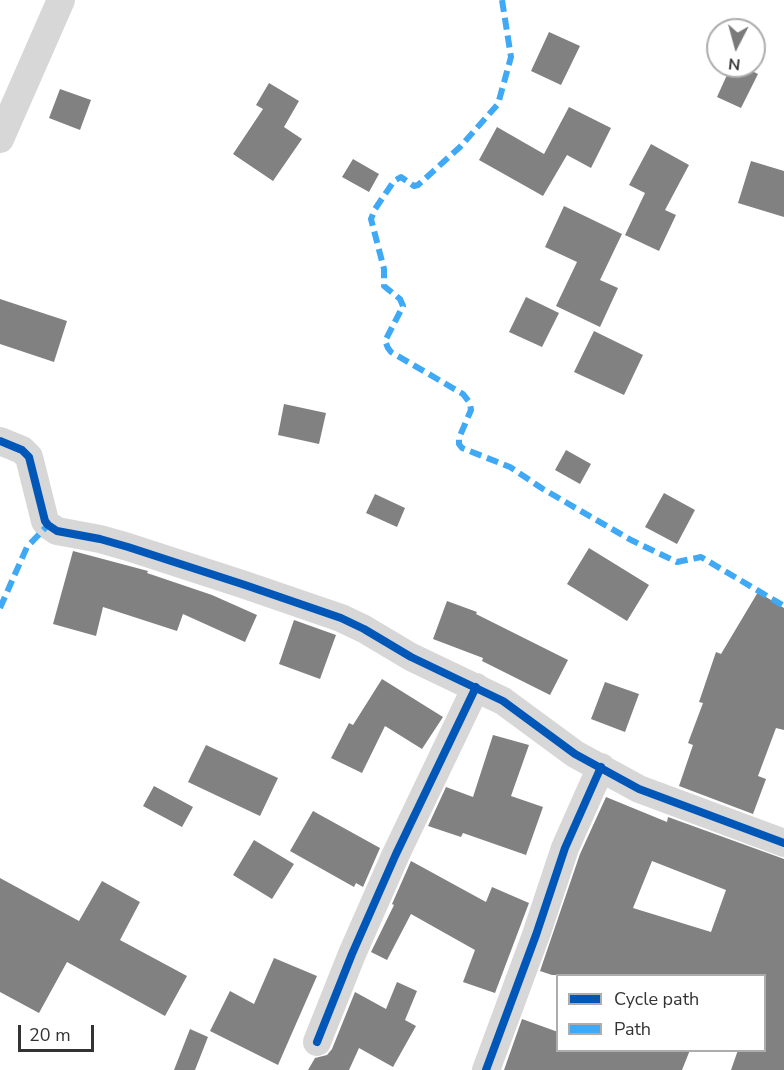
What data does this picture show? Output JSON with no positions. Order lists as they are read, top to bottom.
{
  "legend": ["Cycle path", "Path"],
  "scale_bar": "20 m",
  "north": "bottom"
}
